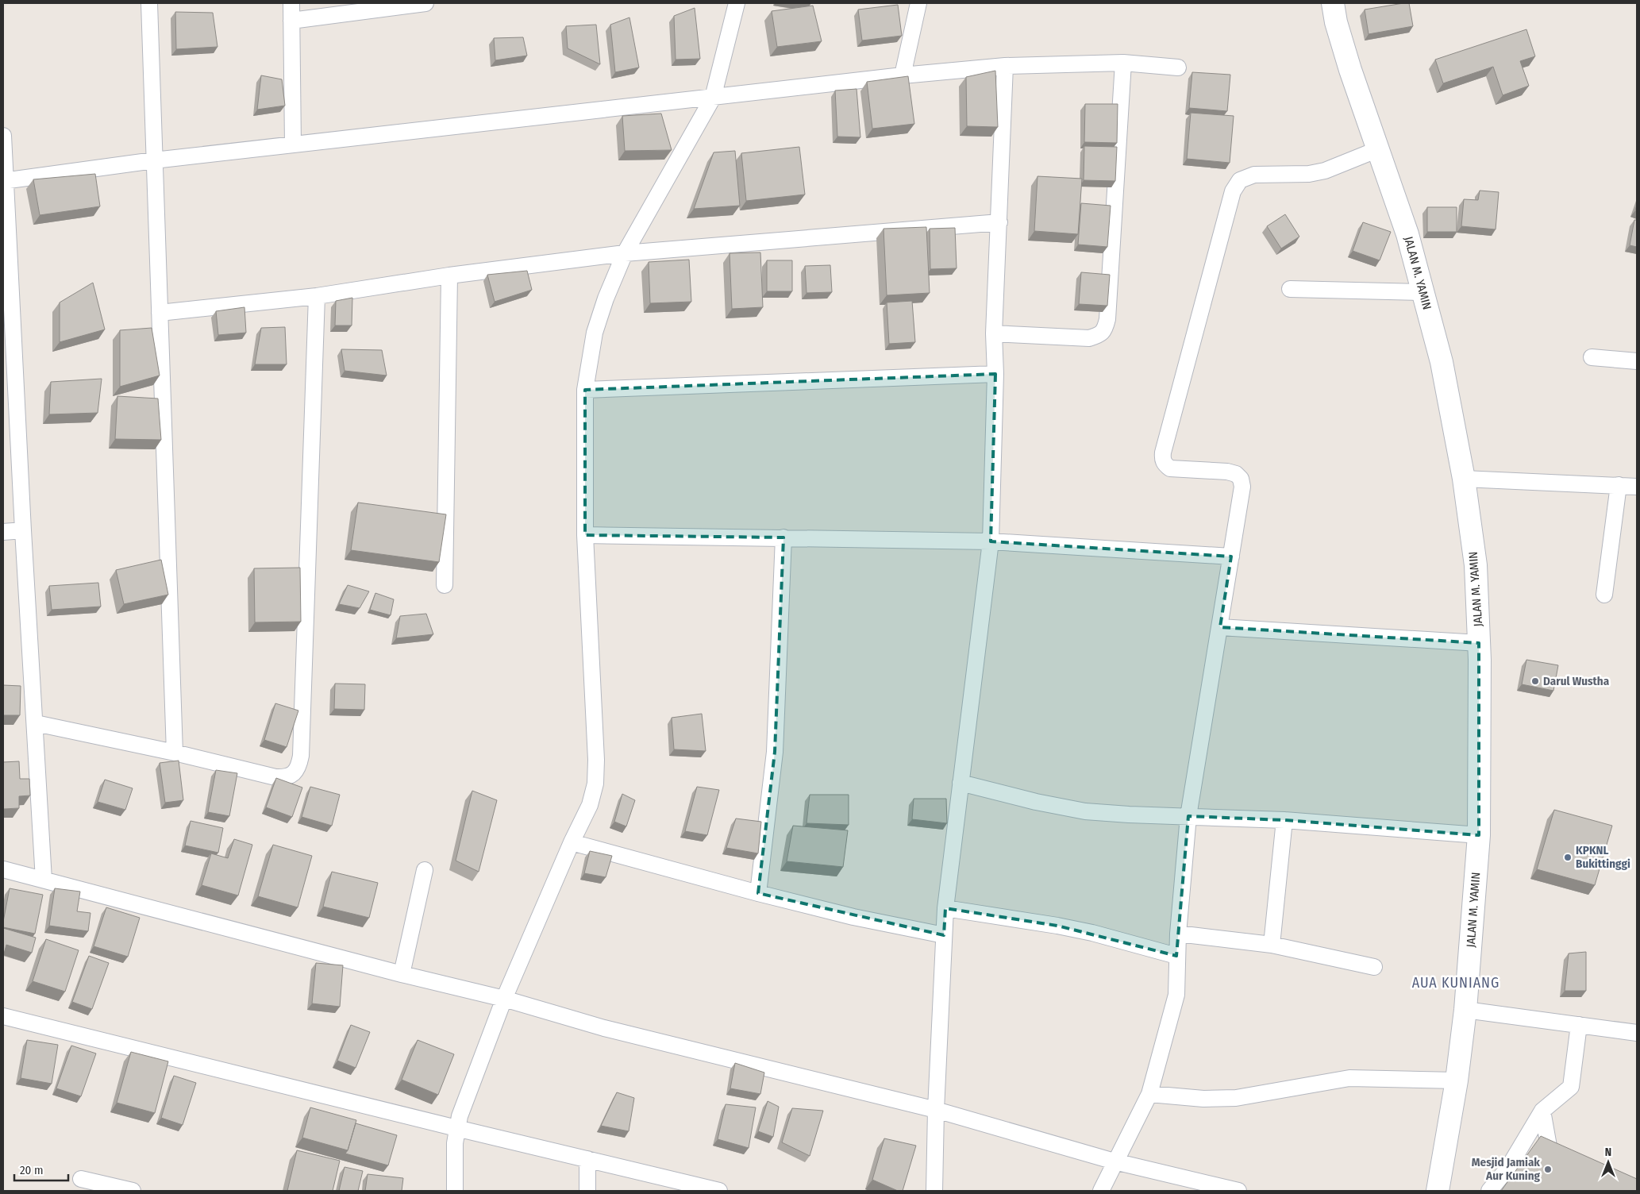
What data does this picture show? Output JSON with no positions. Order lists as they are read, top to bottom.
{
  "streets": {
    "street": ["JALAN M. YAMIN"]
  },
  "districts": ["AUA KUNIANG"],
  "places": ["Darul Wustha", "KPKNL Bukittinggi", "Mesjid Jamiak Aur Kuning"],
  "scale_bar": "20 m",
  "north": "top"
}
